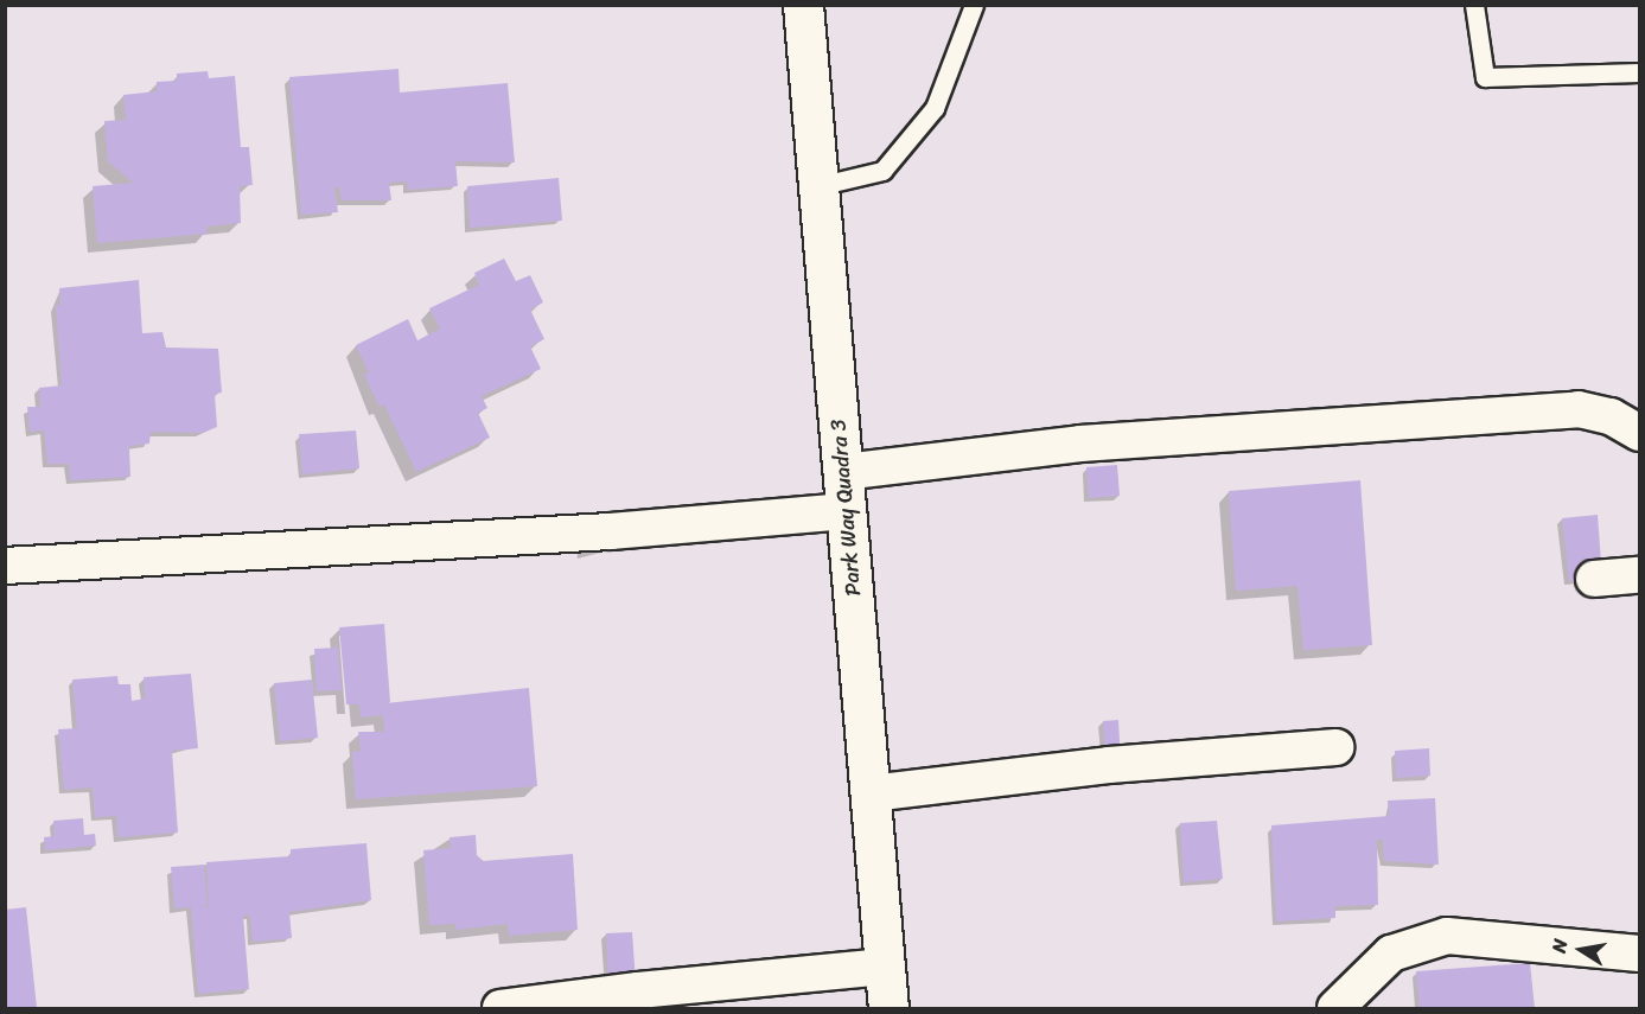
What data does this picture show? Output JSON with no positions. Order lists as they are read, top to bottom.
{
  "streets": {
    "street": ["Park Way Quadra 3"]
  },
  "north": "left"
}
